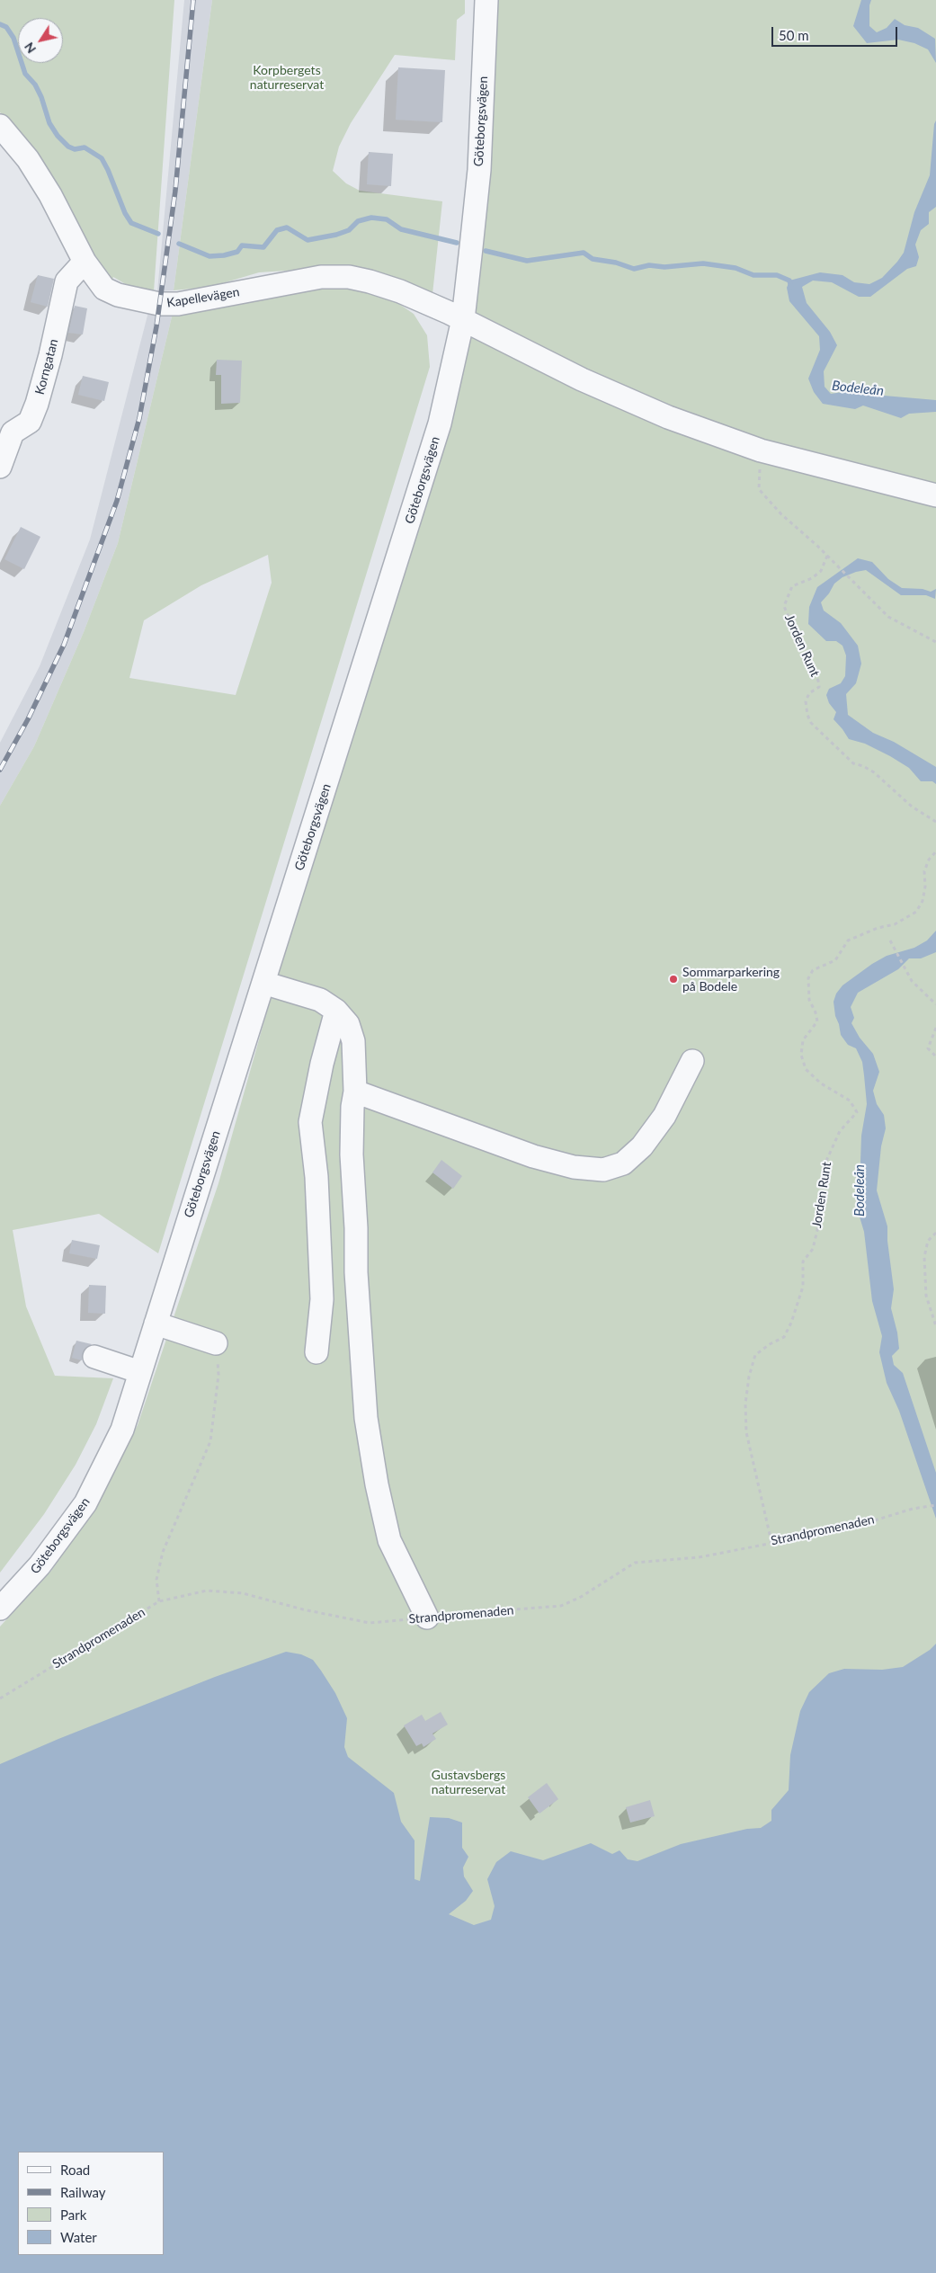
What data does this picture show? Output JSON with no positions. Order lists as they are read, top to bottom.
{
  "streets": {
    "street": ["Göteborgsvägen", "Kapellevägen", "Korngatan"],
    "path": ["Jorden Runt", "Strandpromenaden"]
  },
  "crossings": [
    ["Göteborgsvägen", "Kapellevägen"],
    ["Kapellevägen", "Korngatan"],
    ["Jorden Runt", "Strandpromenaden"]
  ],
  "water": ["Bodeleån"],
  "parks": ["Korpbergets naturreservat", "Gustavsbergs naturreservat"],
  "places": ["Sommarparkering på Bodele"],
  "legend": [
    "Road",
    "Railway",
    "Park",
    "Water"
  ],
  "scale_bar": "50 m",
  "north": "bottom left"
}
